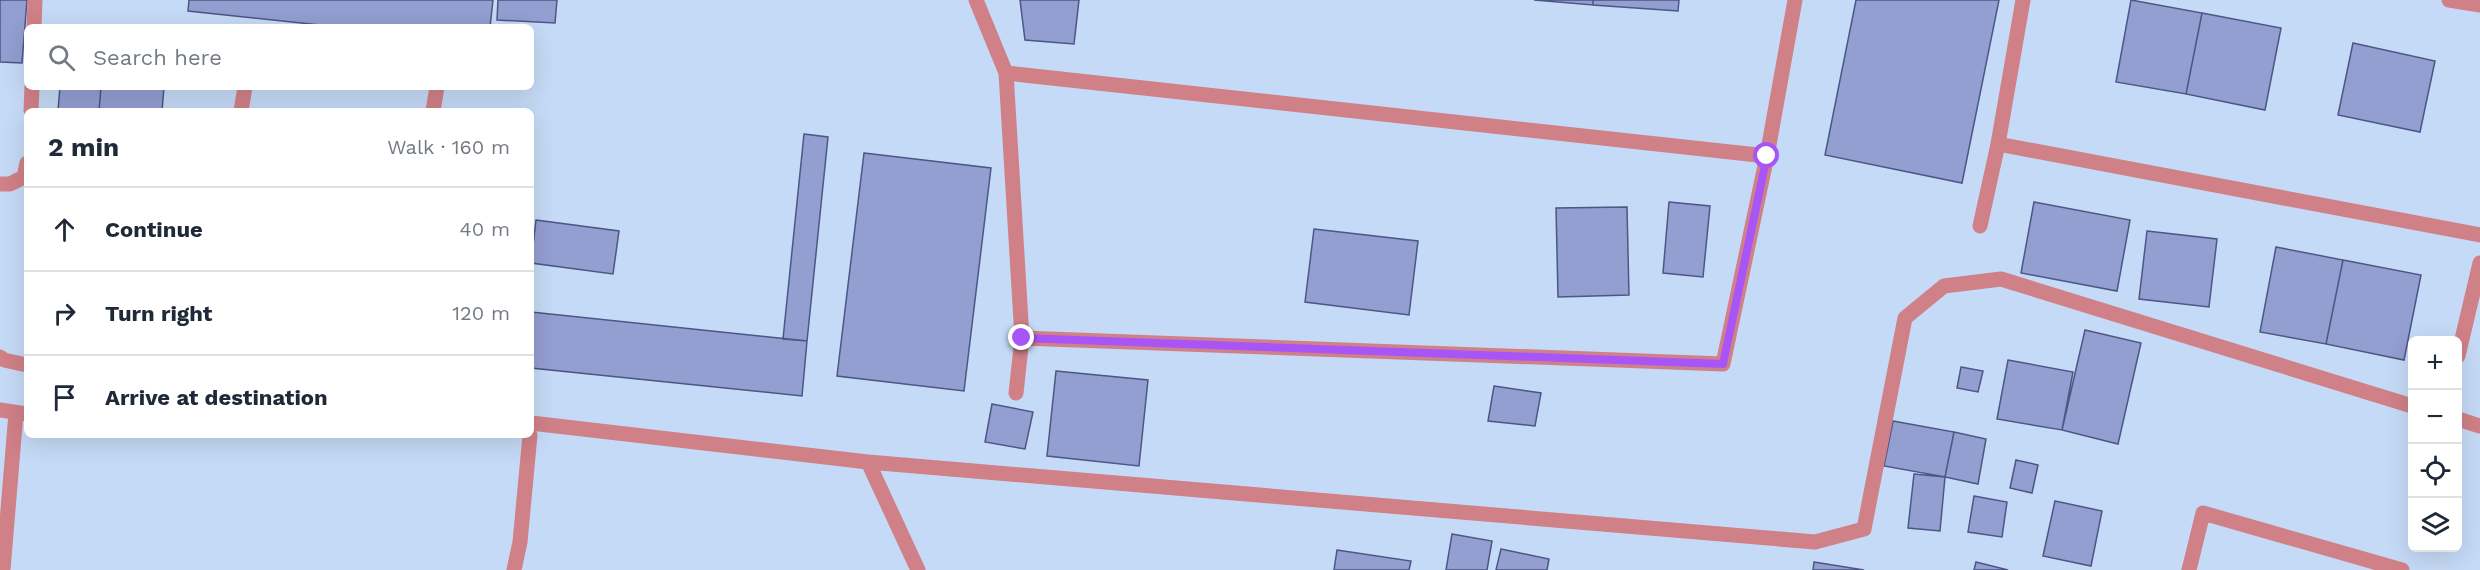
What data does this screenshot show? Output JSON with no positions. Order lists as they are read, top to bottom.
{
  "page": {
    "search": "Search here",
    "heading": ["2 min", "Walk · 160 m"],
    "list": [
      ["Continue", "40 m"],
      ["Turn right", "120 m"],
      "Arrive at destination"
    ],
    "map_buttons": ["+", "−"]
  }
}
